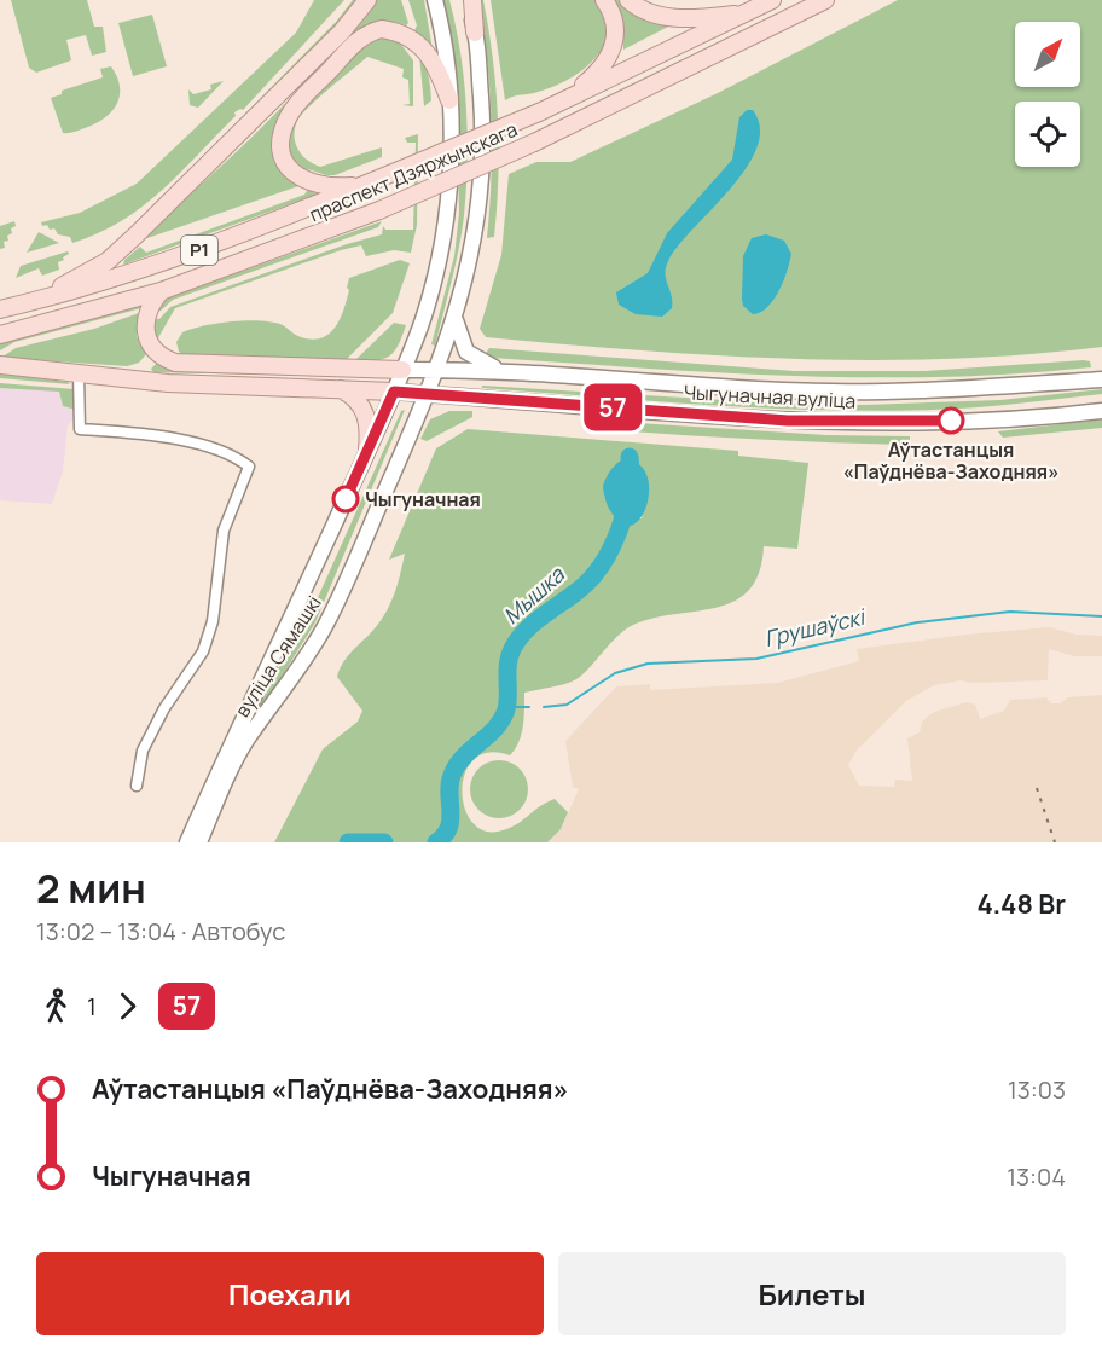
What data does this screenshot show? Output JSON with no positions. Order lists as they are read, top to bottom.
{
  "streets": {
    "main road": [
      "праспект Дзяржынскага",
      "Р1",
      "Чыгуначная вуліца",
      "вуліца Сямашкі"
    ]
  },
  "crossings": [
    ["праспект Дзяржынскага", "Р1"],
    ["Чыгуначная вуліца", "вуліца Сямашкі"]
  ],
  "water": ["Мышка", "Грушаўскі"],
  "places": ["Аўтастанцыя «Паўднёва-Заходняя»", "Чыгуначная"],
  "lines": ["bus line 57"],
  "north": "top right",
  "page": {
    "on_map": "57",
    "heading": ["2 мин", "13:02 – 13:04 · Автобус", "4.48 Br"],
    "legs": ["1", "57"],
    "list": [
      {
        "name": "Аўтастанцыя «Паўднёва-Заходняя»",
        "value": "13:03"
      },
      {
        "name": "Чыгуначная",
        "value": "13:04"
      }
    ],
    "buttons": ["Поехали", "Билеты"]
  }
}
